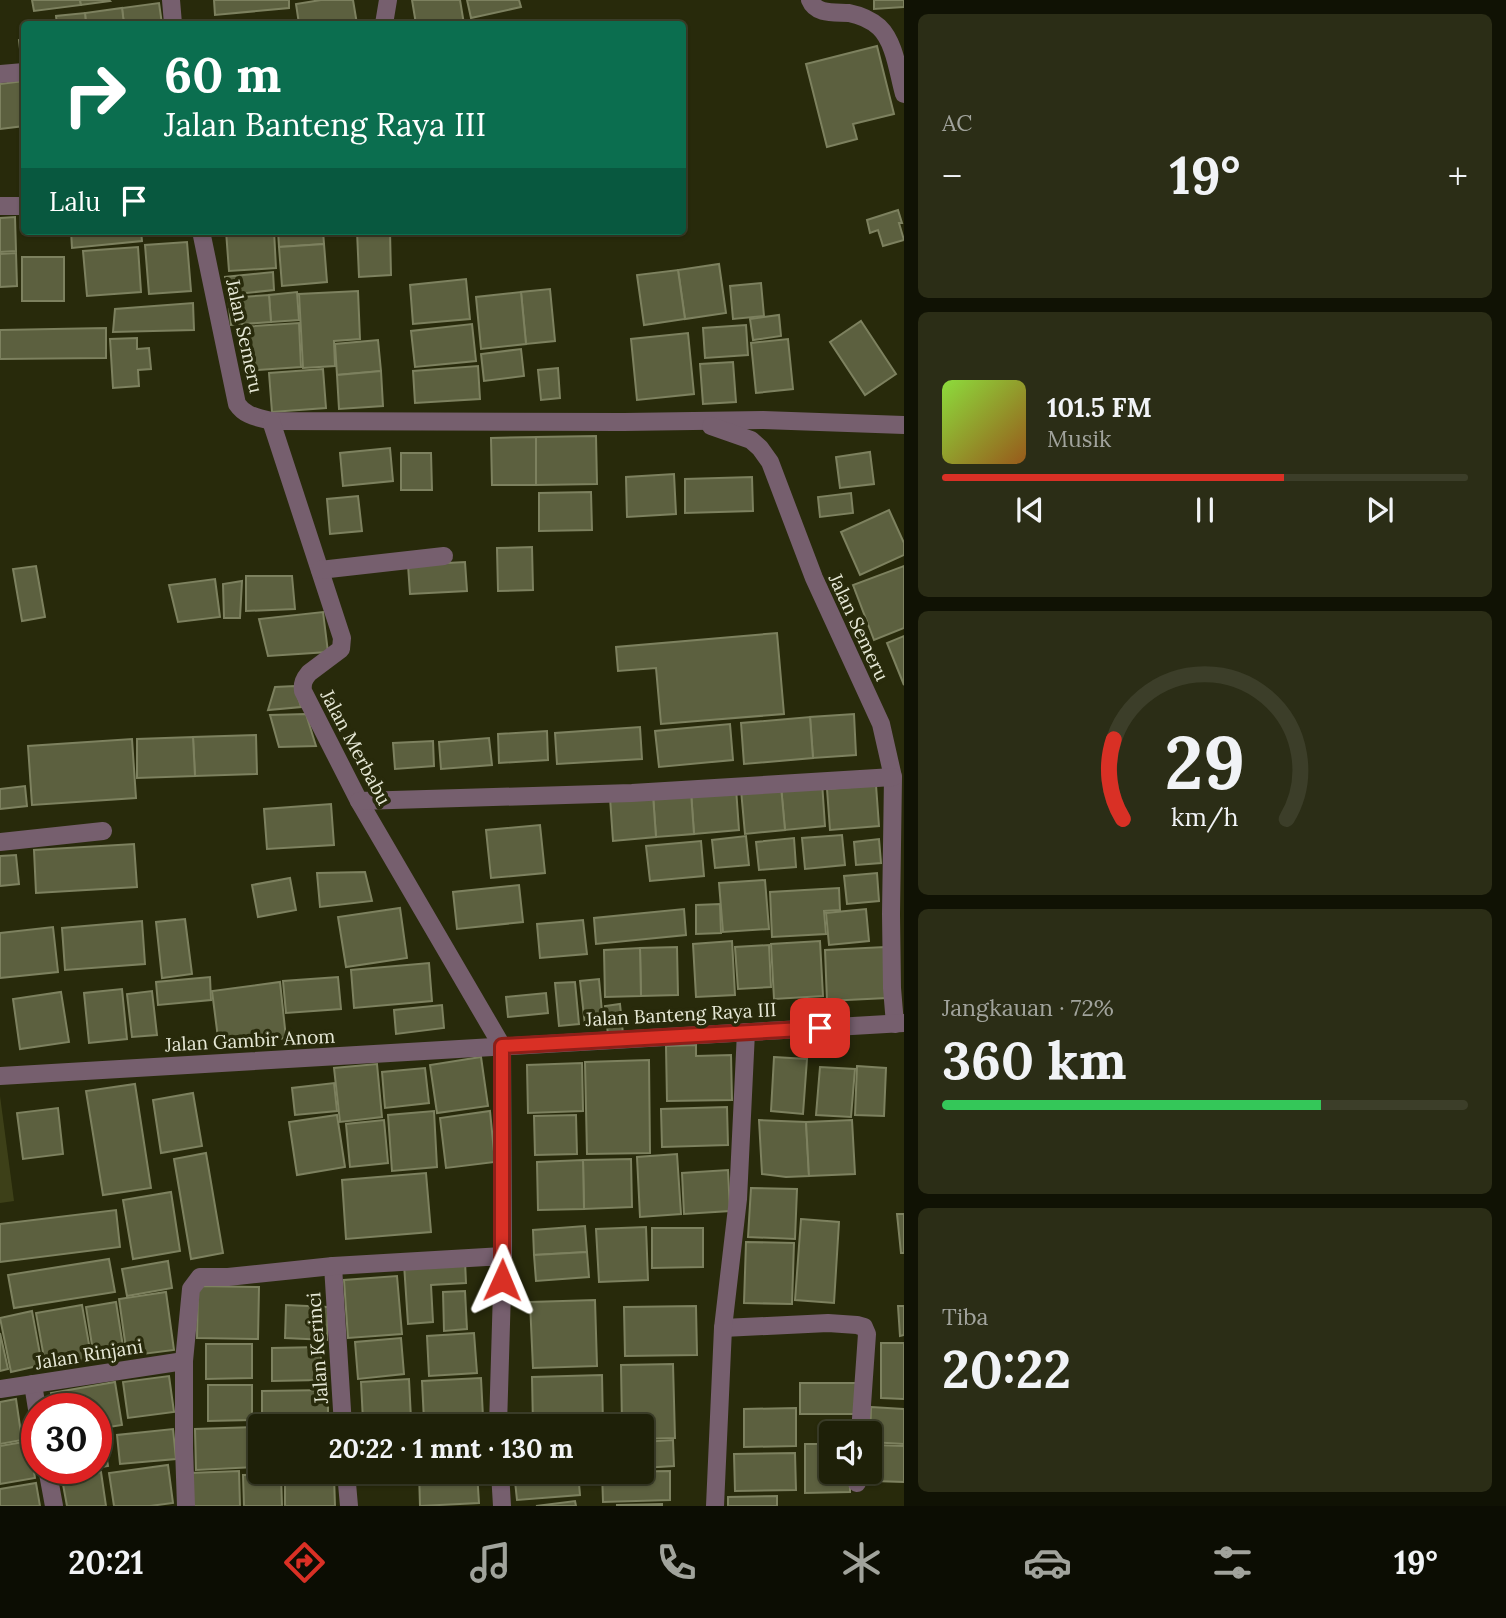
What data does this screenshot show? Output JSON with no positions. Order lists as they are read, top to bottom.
{
  "streets": {
    "street": [
      "Jalan Semeru",
      "Jalan Merbabu",
      "Jalan Banteng Raya III",
      "Jalan Gambir Anom",
      "Jalan Kerinci",
      "Jalan Rinjani"
    ]
  },
  "crossings": [
    ["Jalan Semeru", "Jalan Merbabu"],
    ["Jalan Semeru", "Jalan Banteng Raya III"],
    ["Jalan Merbabu", "Jalan Banteng Raya III"],
    ["Jalan Merbabu", "Jalan Gambir Anom"],
    ["Jalan Banteng Raya III", "Jalan Gambir Anom"]
  ],
  "page": {
    "tile": [
      "AC",
      ["Jangkauan · 72%", "360 km"],
      ["Tiba", "20:22"]
    ],
    "turn": ["60 m", "Jalan Banteng Raya III"],
    "heat": ["−", "19°", "+"],
    "then": "Lalu",
    "song": ["101.5 FM", "Musik"],
    "limit": "30",
    "trip": "20:22 · 1 mnt · 130 m",
    "tabs": ["20:21", "19°"],
    "gauge": ["29", "km/h"]
  }
}
